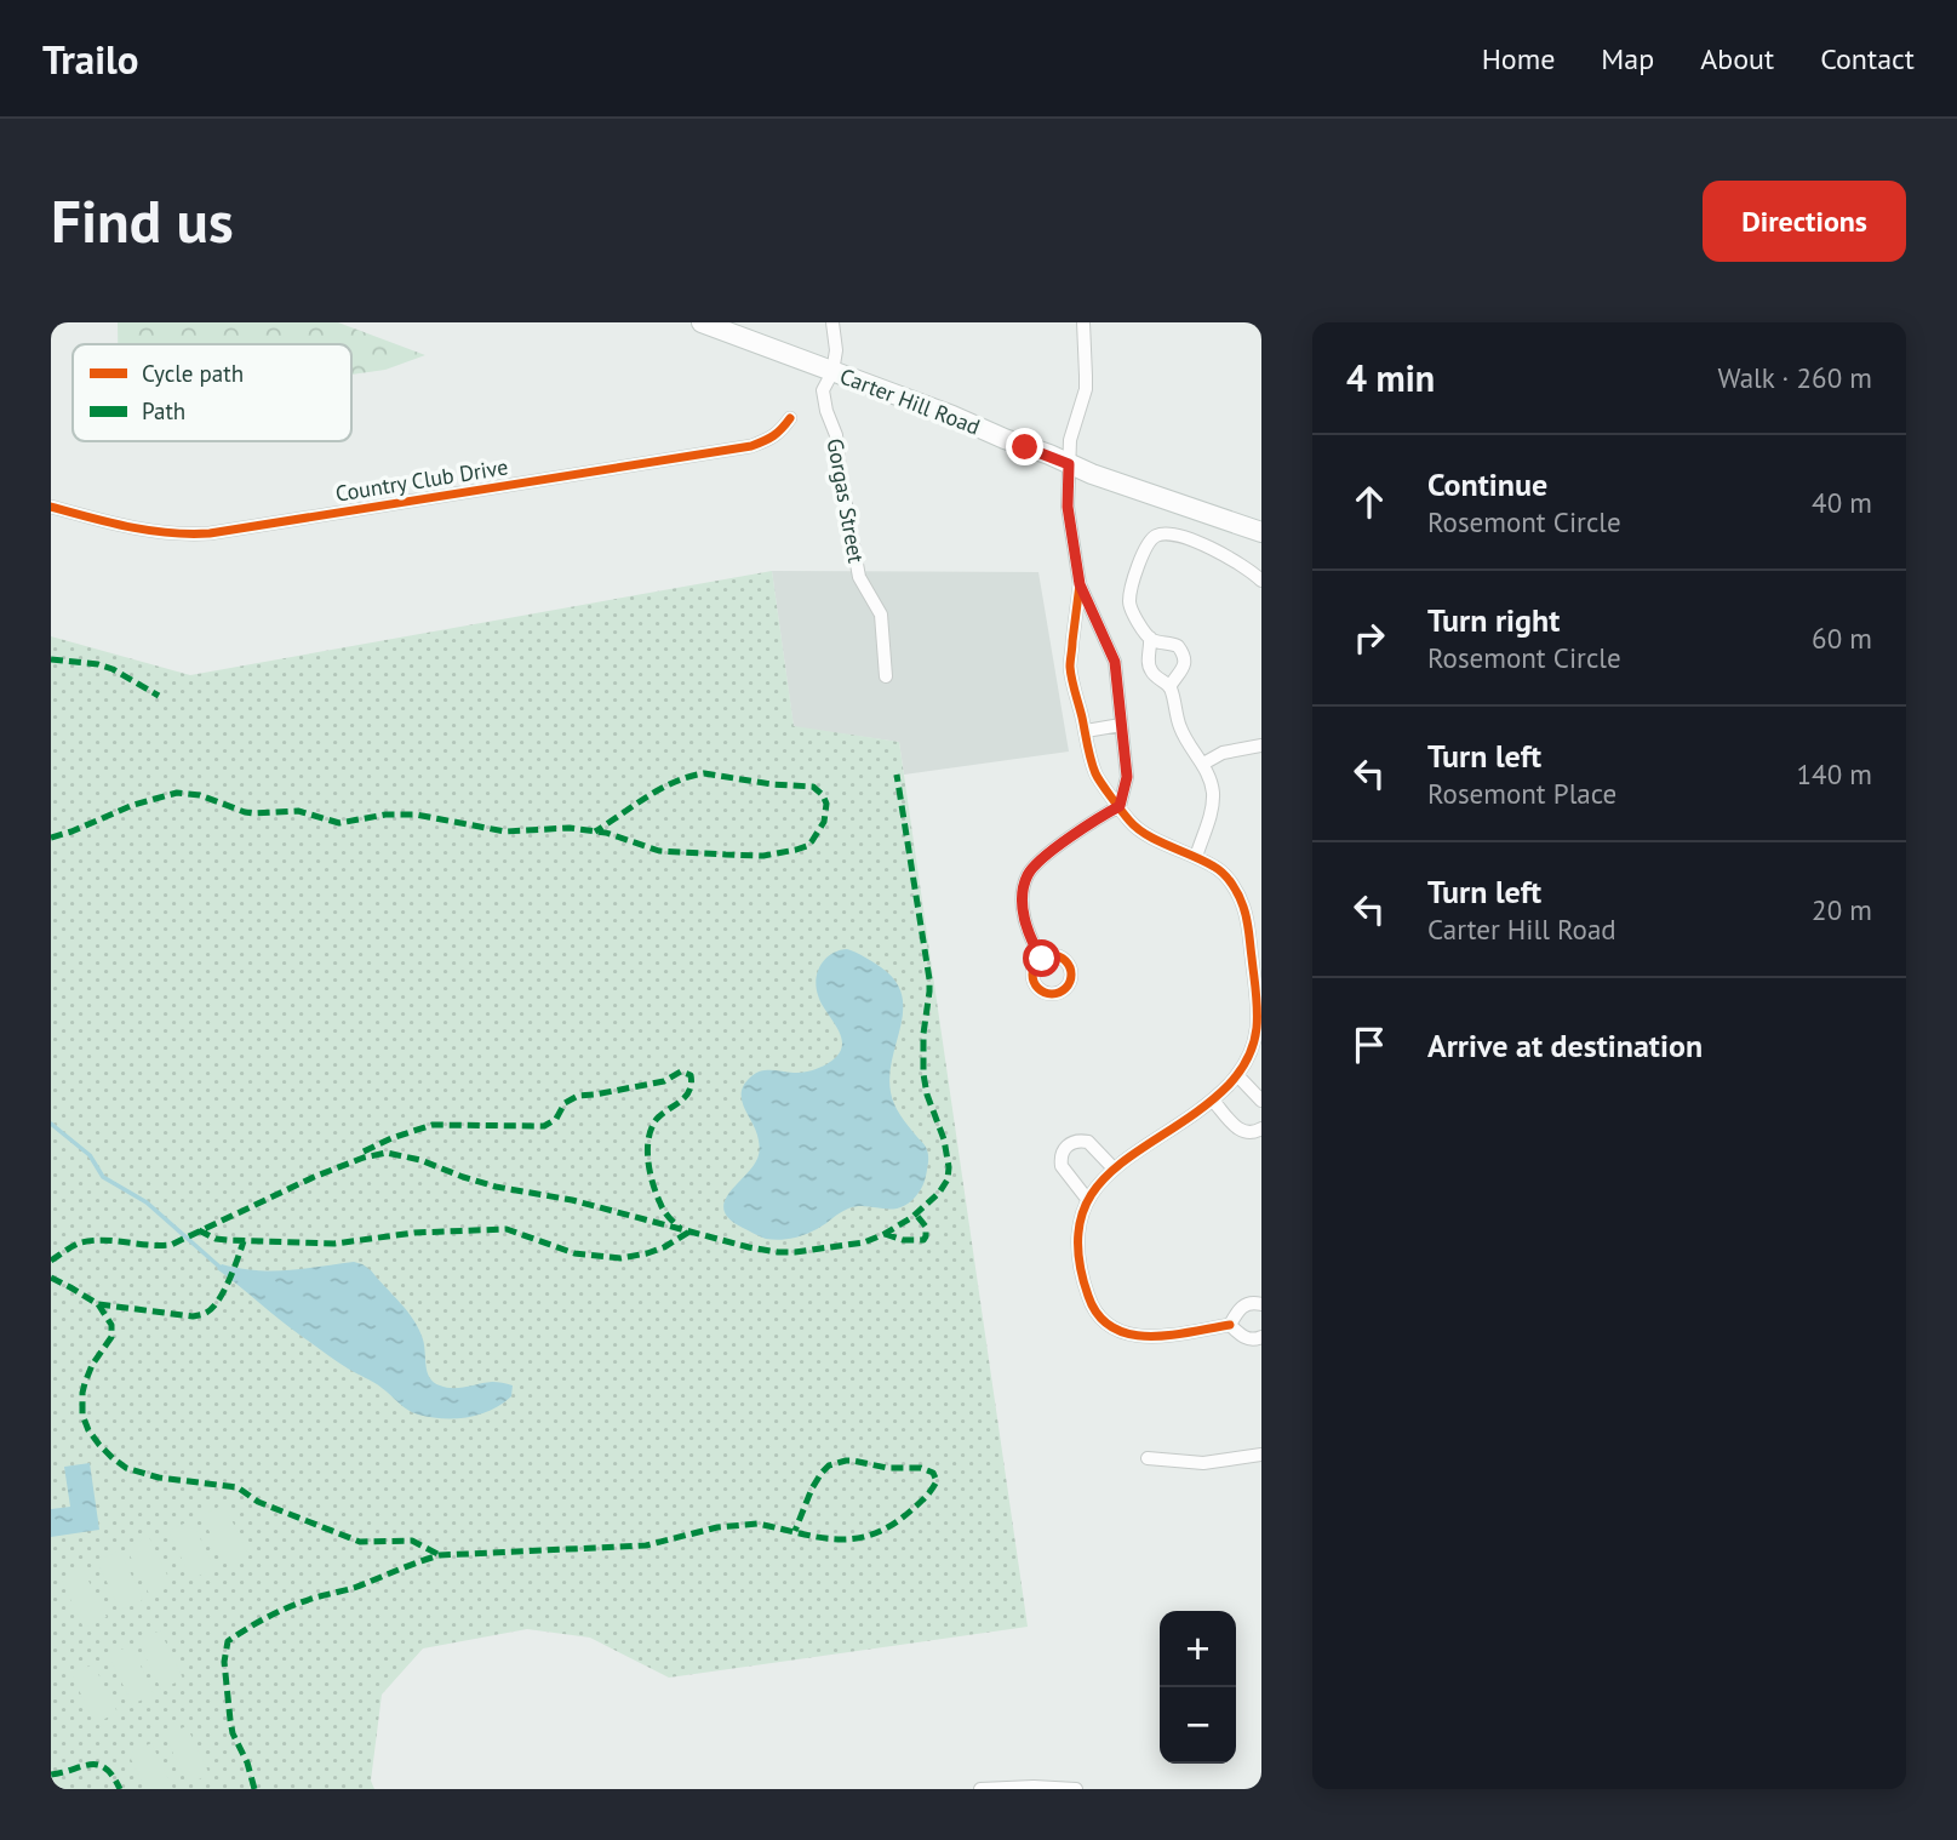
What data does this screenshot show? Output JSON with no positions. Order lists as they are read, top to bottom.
{
  "streets": {
    "main road": ["Carter Hill Road"],
    "street": ["Country Club Drive", "Gorgas Street"]
  },
  "crossings": [
    ["Carter Hill Road", "Gorgas Street"]
  ],
  "legend": ["Cycle path", "Path"],
  "page": {
    "header": "Trailo",
    "nav": [
      "Home",
      "Map",
      "About",
      "Contact"
    ],
    "buttons": "Directions",
    "title": "Find us",
    "heading": ["4 min", "Walk · 260 m"],
    "list": [
      ["Continue", "Rosemont Circle", "40 m"],
      ["Turn right", "Rosemont Circle", "60 m"],
      ["Turn left", "Rosemont Place", "140 m"],
      ["Turn left", "Carter Hill Road", "20 m"],
      "Arrive at destination"
    ],
    "map_buttons": ["+", "−"]
  }
}
